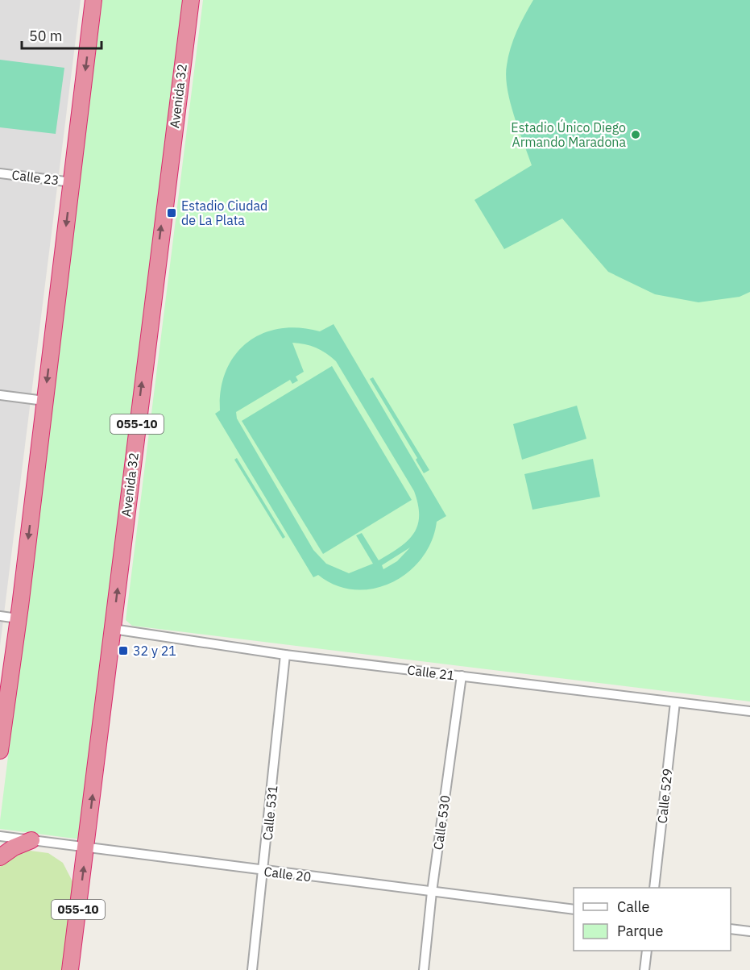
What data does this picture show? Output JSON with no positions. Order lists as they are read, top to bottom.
{
  "streets": {
    "highway": ["Avenida 32", "055-10"],
    "street": [
      "Calle 23",
      "Calle 21",
      "Calle 529",
      "Calle 531",
      "Calle 530",
      "Calle 20"
    ]
  },
  "crossings": [
    ["Avenida 32", "Calle 21"],
    ["Avenida 32", "Calle 20"],
    ["Calle 21", "Calle 529"],
    ["Calle 21", "Calle 531"],
    ["Calle 21", "Calle 530"],
    ["Calle 531", "Calle 20"],
    ["Calle 530", "Calle 20"]
  ],
  "places": {
    "other": ["Estadio Único Diego Armando Maradona"],
    "transit": ["Estadio Ciudad de La Plata", "32 y 21"]
  },
  "legend": ["Calle", "Parque"],
  "scale_bar": "50 m"
}
